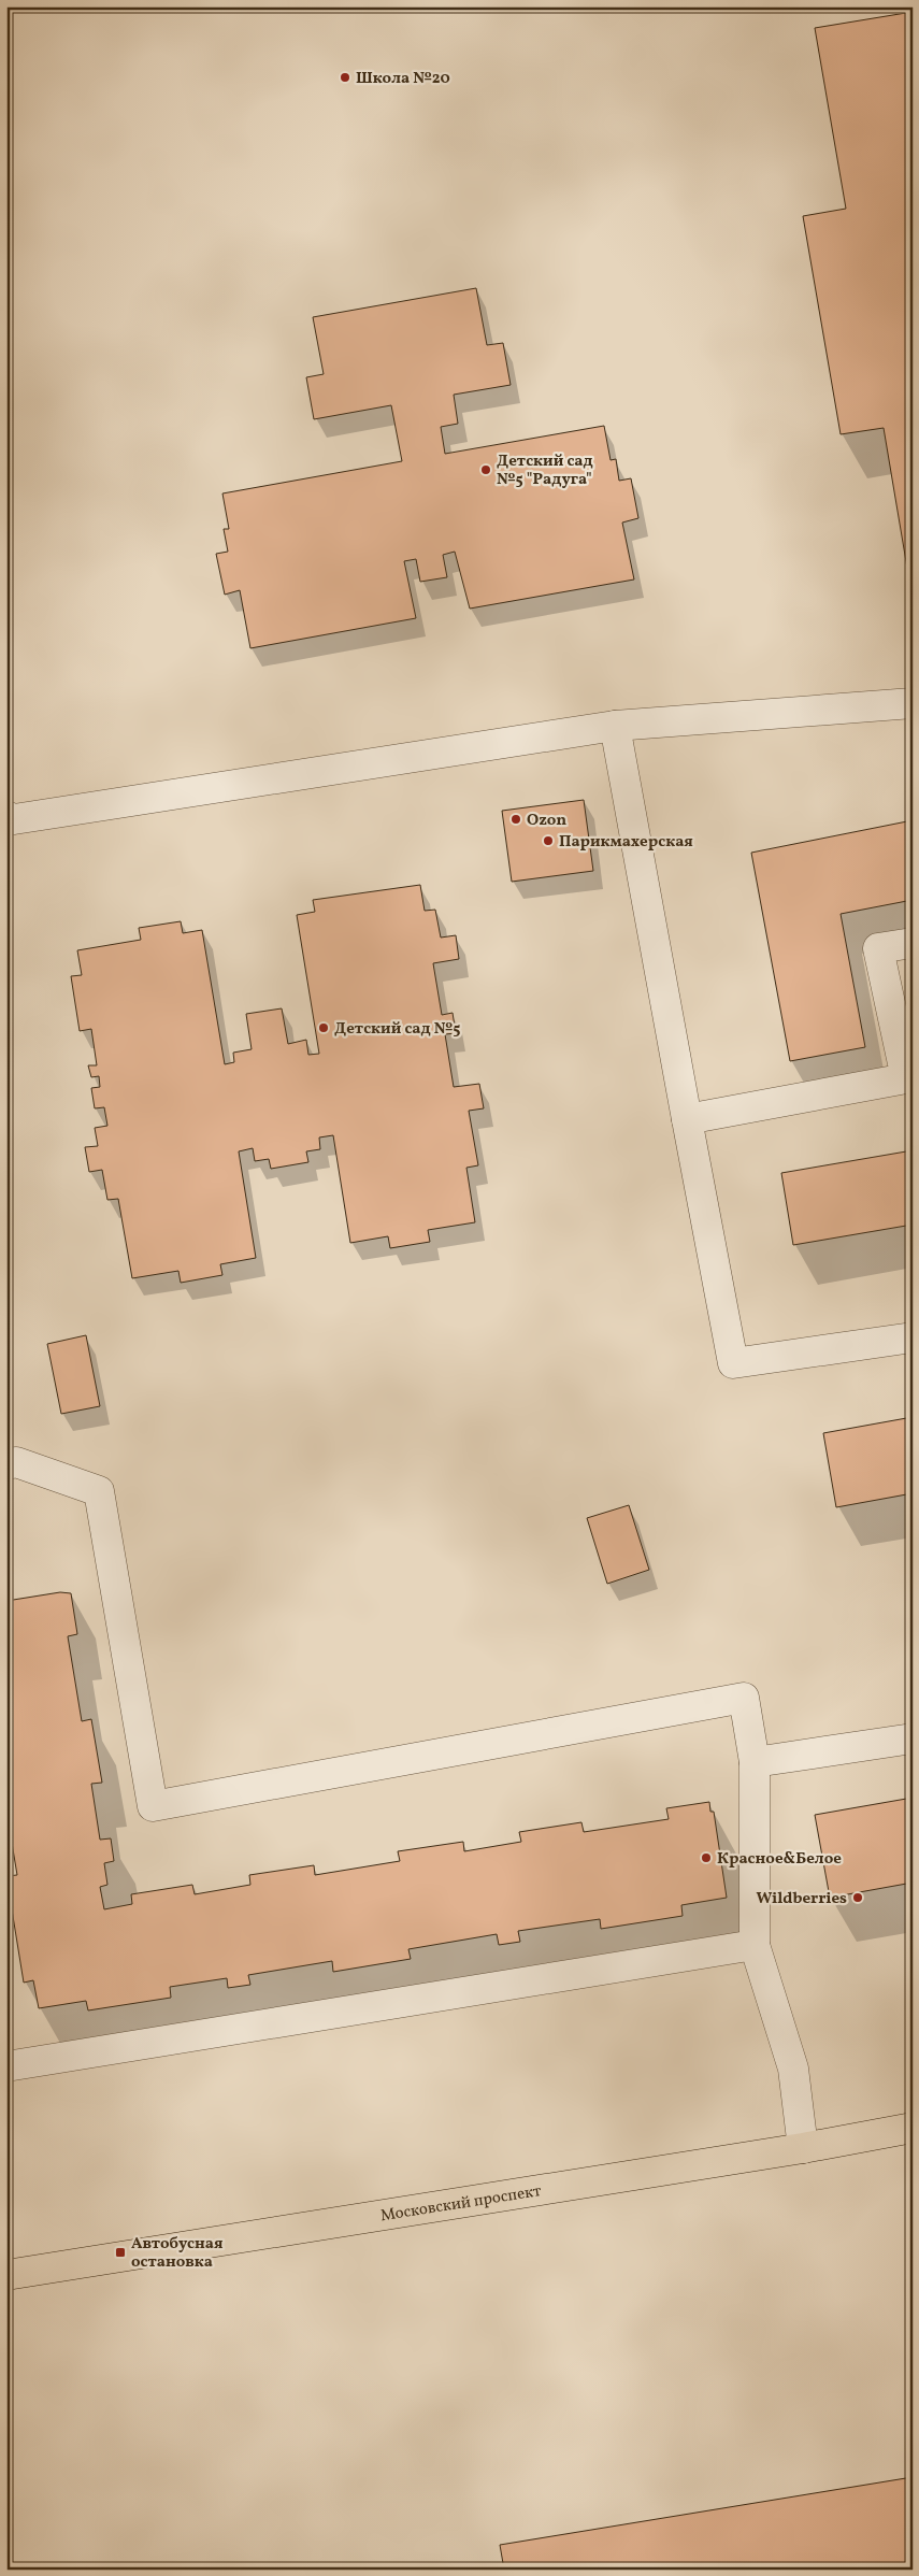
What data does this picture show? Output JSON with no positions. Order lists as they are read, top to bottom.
{
  "streets": {
    "main road": ["Московский проспект"]
  },
  "places": {
    "other": [
      "Школа №20",
      "Детский сад №5 \"Радуга\"",
      "Ozon",
      "Парикмахерская",
      "Детский сад №5",
      "Красное&Белое",
      "Wildberries"
    ],
    "transit": ["Автобусная остановка"]
  }
}
